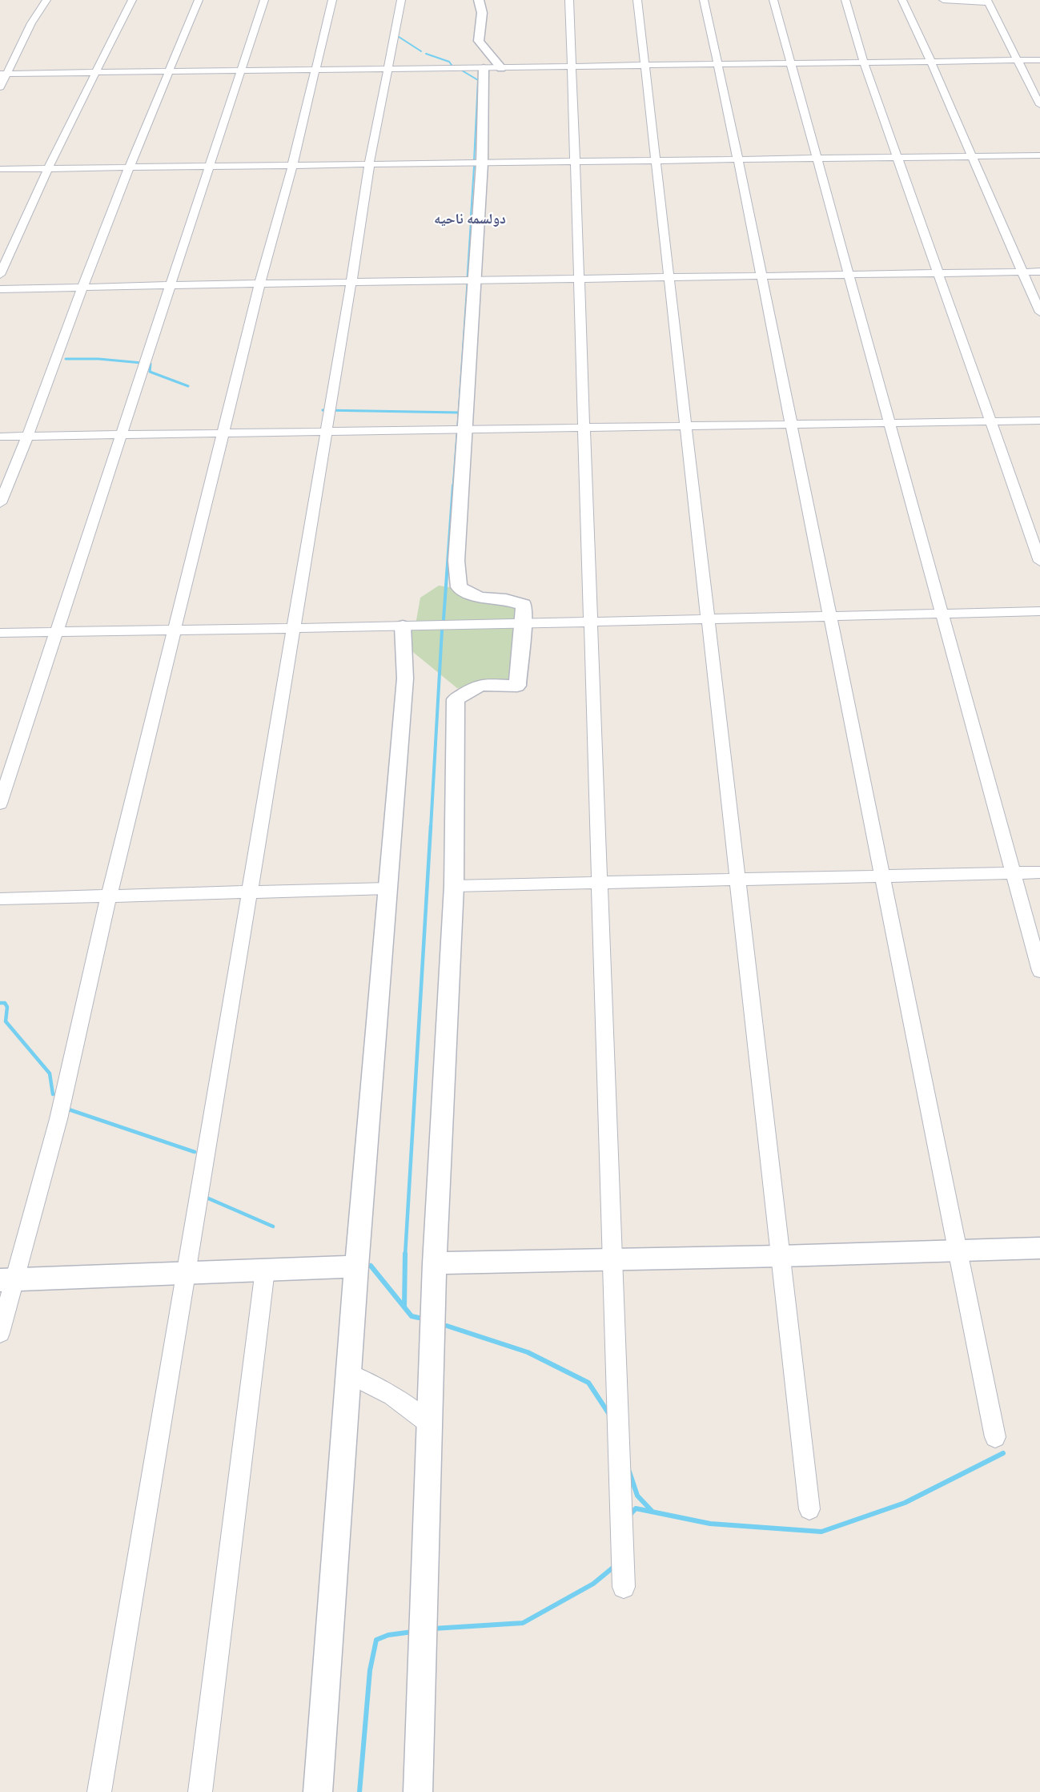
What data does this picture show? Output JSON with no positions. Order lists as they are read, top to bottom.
{
  "districts": ["دولسمه ناحیه"]
}
